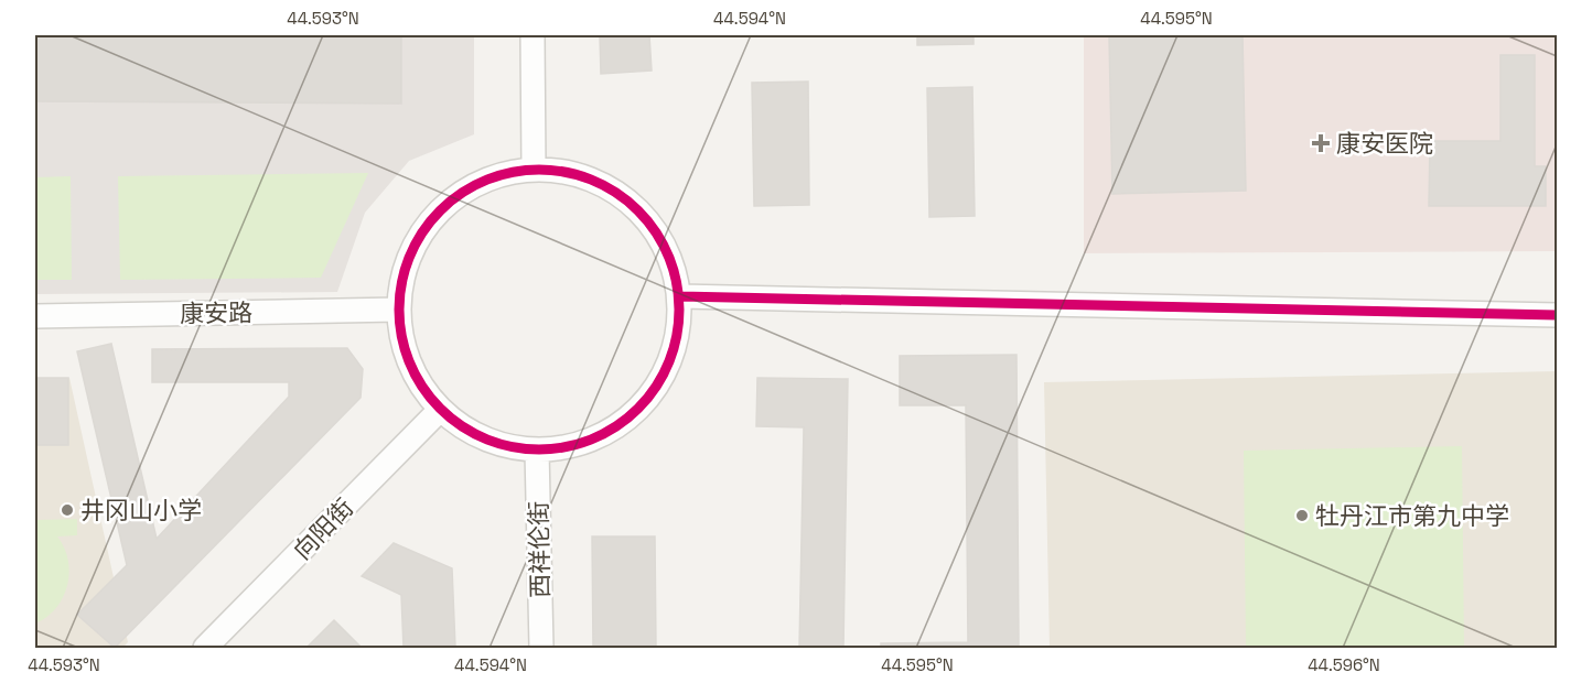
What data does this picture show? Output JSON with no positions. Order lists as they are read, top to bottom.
{
  "streets": {
    "street": ["康安路", "向阳街", "西祥伦街"]
  },
  "places": {
    "health": ["康安医院"],
    "other": ["井冈山小学", "牡丹江市第九中学"]
  },
  "coordinates": [
    "44.593°N",
    "44.594°N",
    "44.595°N",
    "44.596°N"
  ]
}
